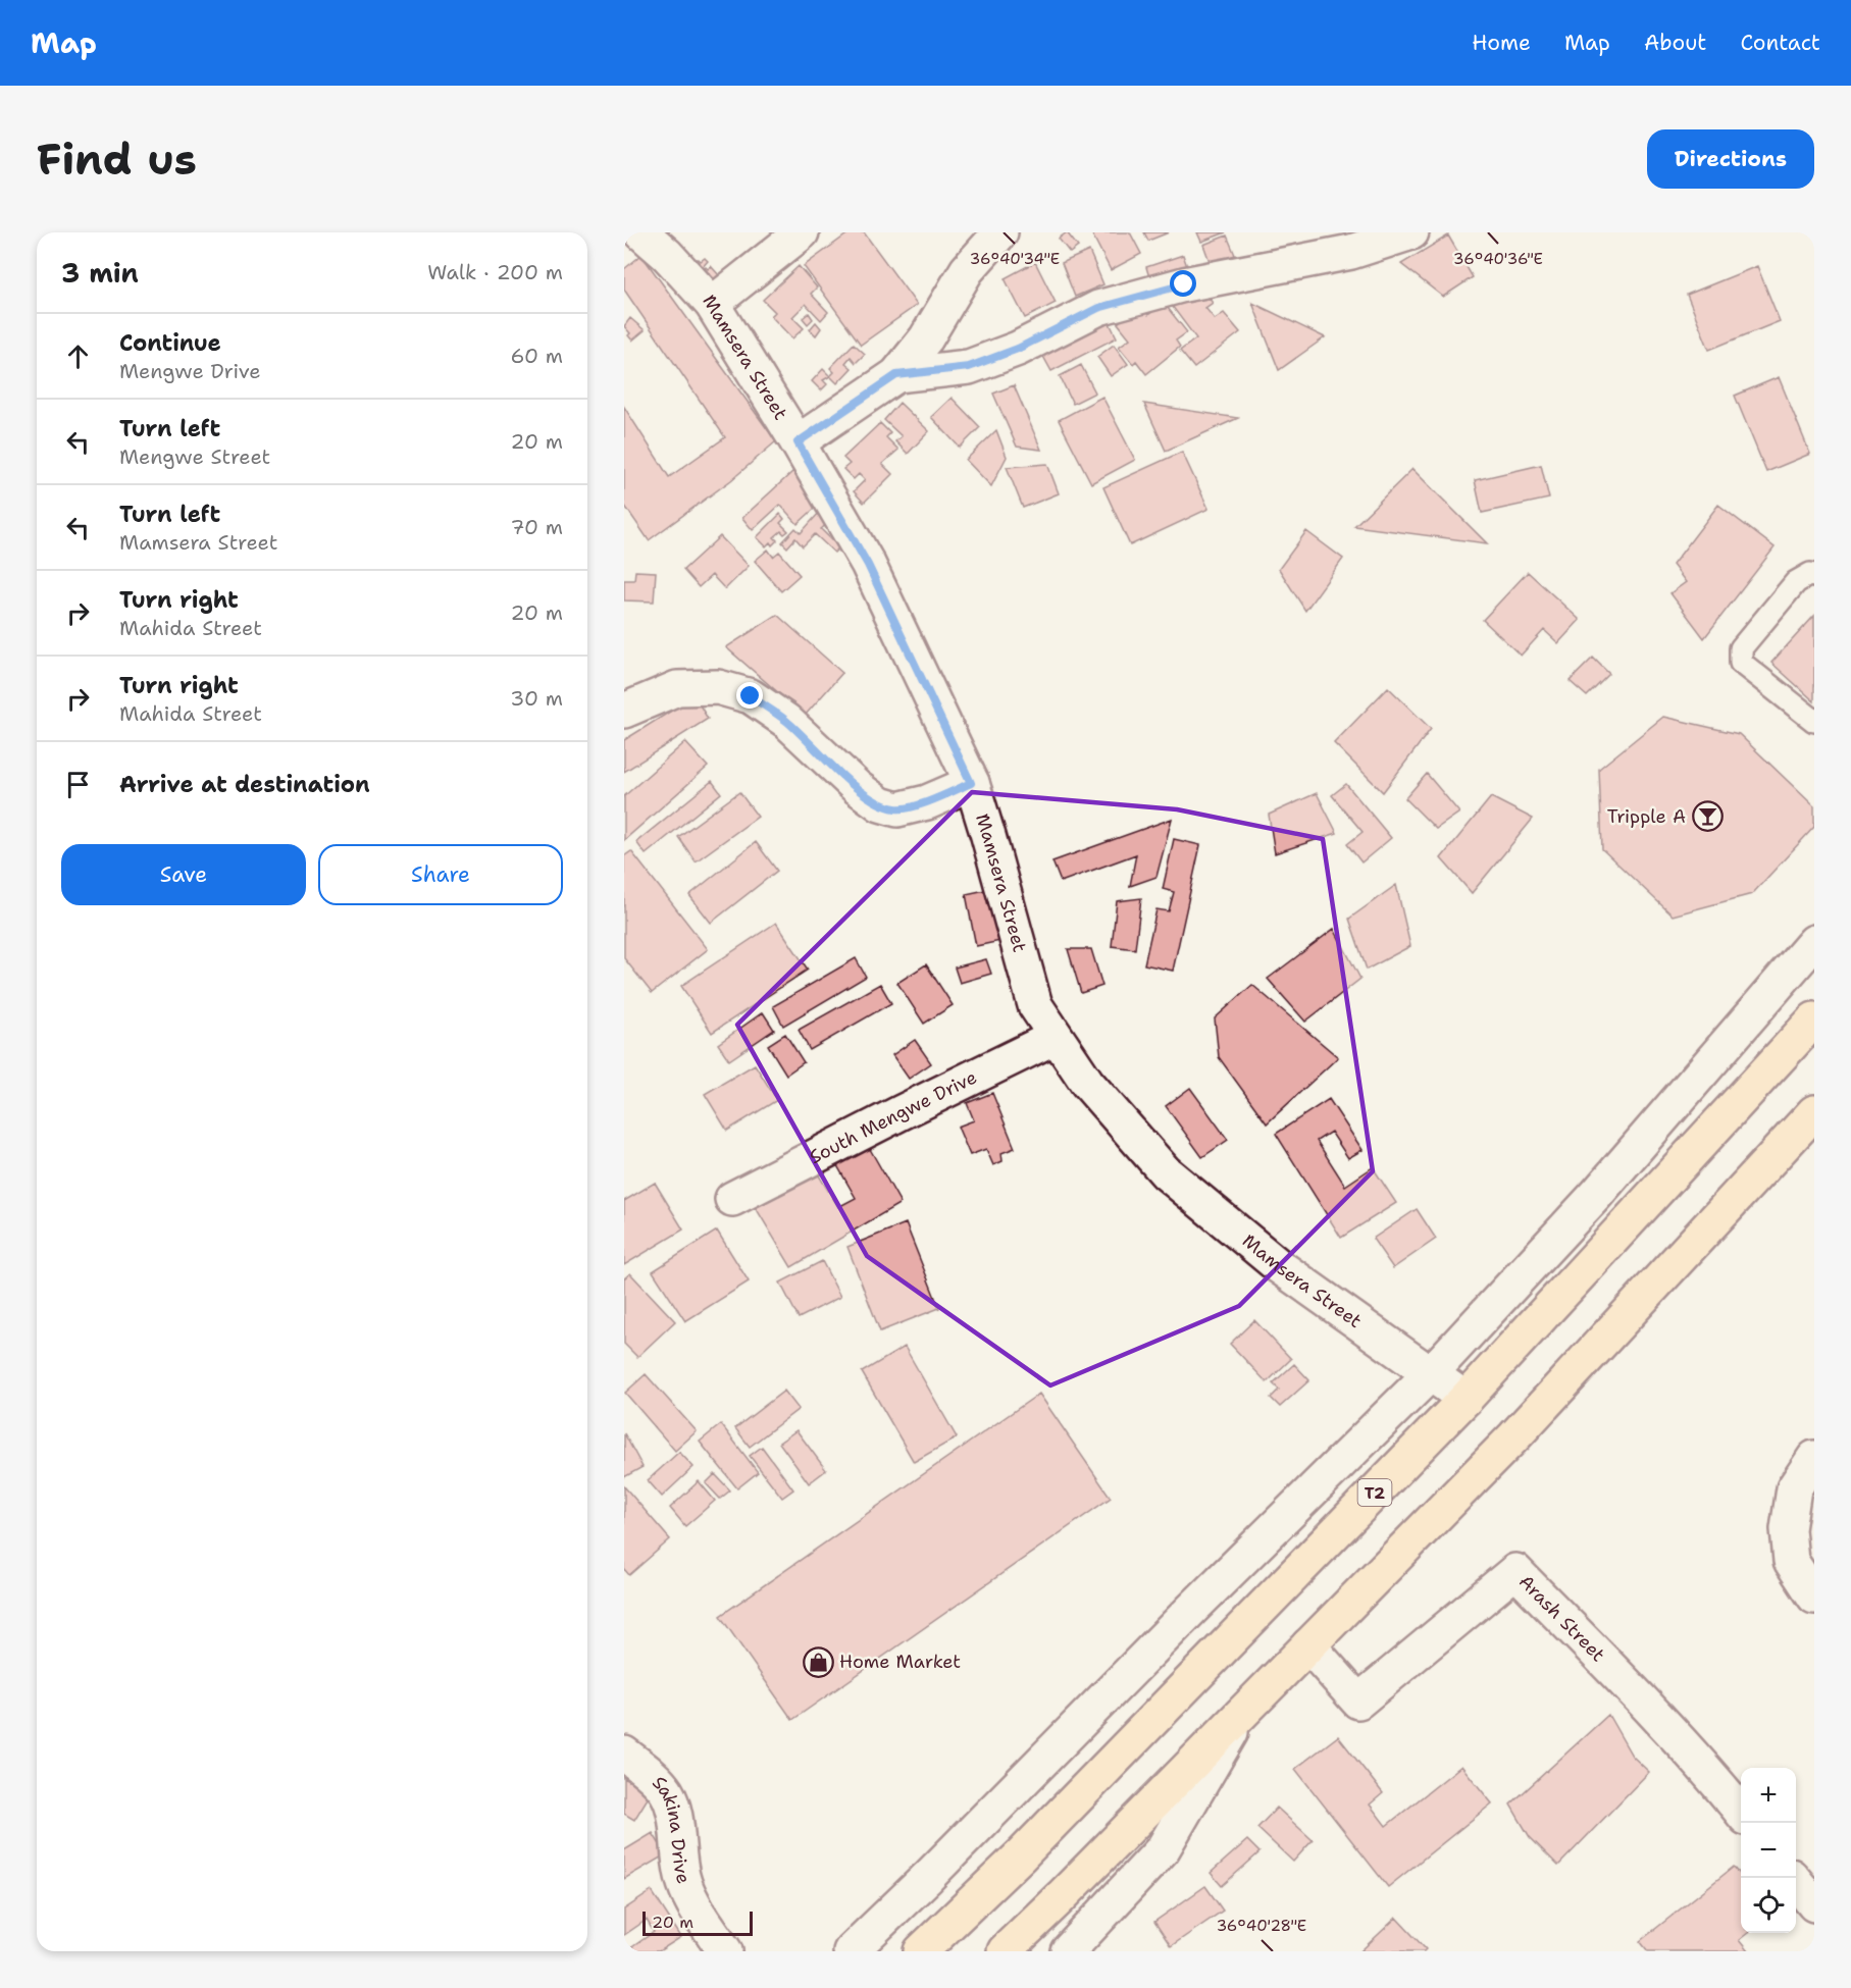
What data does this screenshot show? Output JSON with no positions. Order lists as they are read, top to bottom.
{
  "streets": {
    "highway": ["T2"],
    "street": [
      "Mamsera Street",
      "South Mengwe Drive",
      "Arash Street",
      "Sakina Drive"
    ]
  },
  "crossings": [
    ["Mamsera Street", "South Mengwe Drive"],
    ["Mamsera Street", "T2"]
  ],
  "places": {
    "bar": ["Tripple A"],
    "shop": ["Home Market"]
  },
  "scale_bar": "20 m",
  "page": {
    "header": "Map",
    "nav": [
      "Home",
      "Map",
      "About",
      "Contact"
    ],
    "buttons": [
      "Directions",
      ["Save", "Share"]
    ],
    "title": "Find us",
    "heading": ["3 min", "Walk · 200 m"],
    "list": [
      ["Continue", "Mengwe Drive", "60 m"],
      ["Turn left", "Mengwe Street", "20 m"],
      ["Turn left", "Mamsera Street", "70 m"],
      ["Turn right", "Mahida Street", "20 m"],
      ["Turn right", "Mahida Street", "30 m"],
      "Arrive at destination"
    ],
    "map_buttons": ["+", "−"],
    "scale": "20 m"
  },
  "coordinates": ["36°40'34\"E", "36°40'36\"E", "36°40'28\"E"]
}
